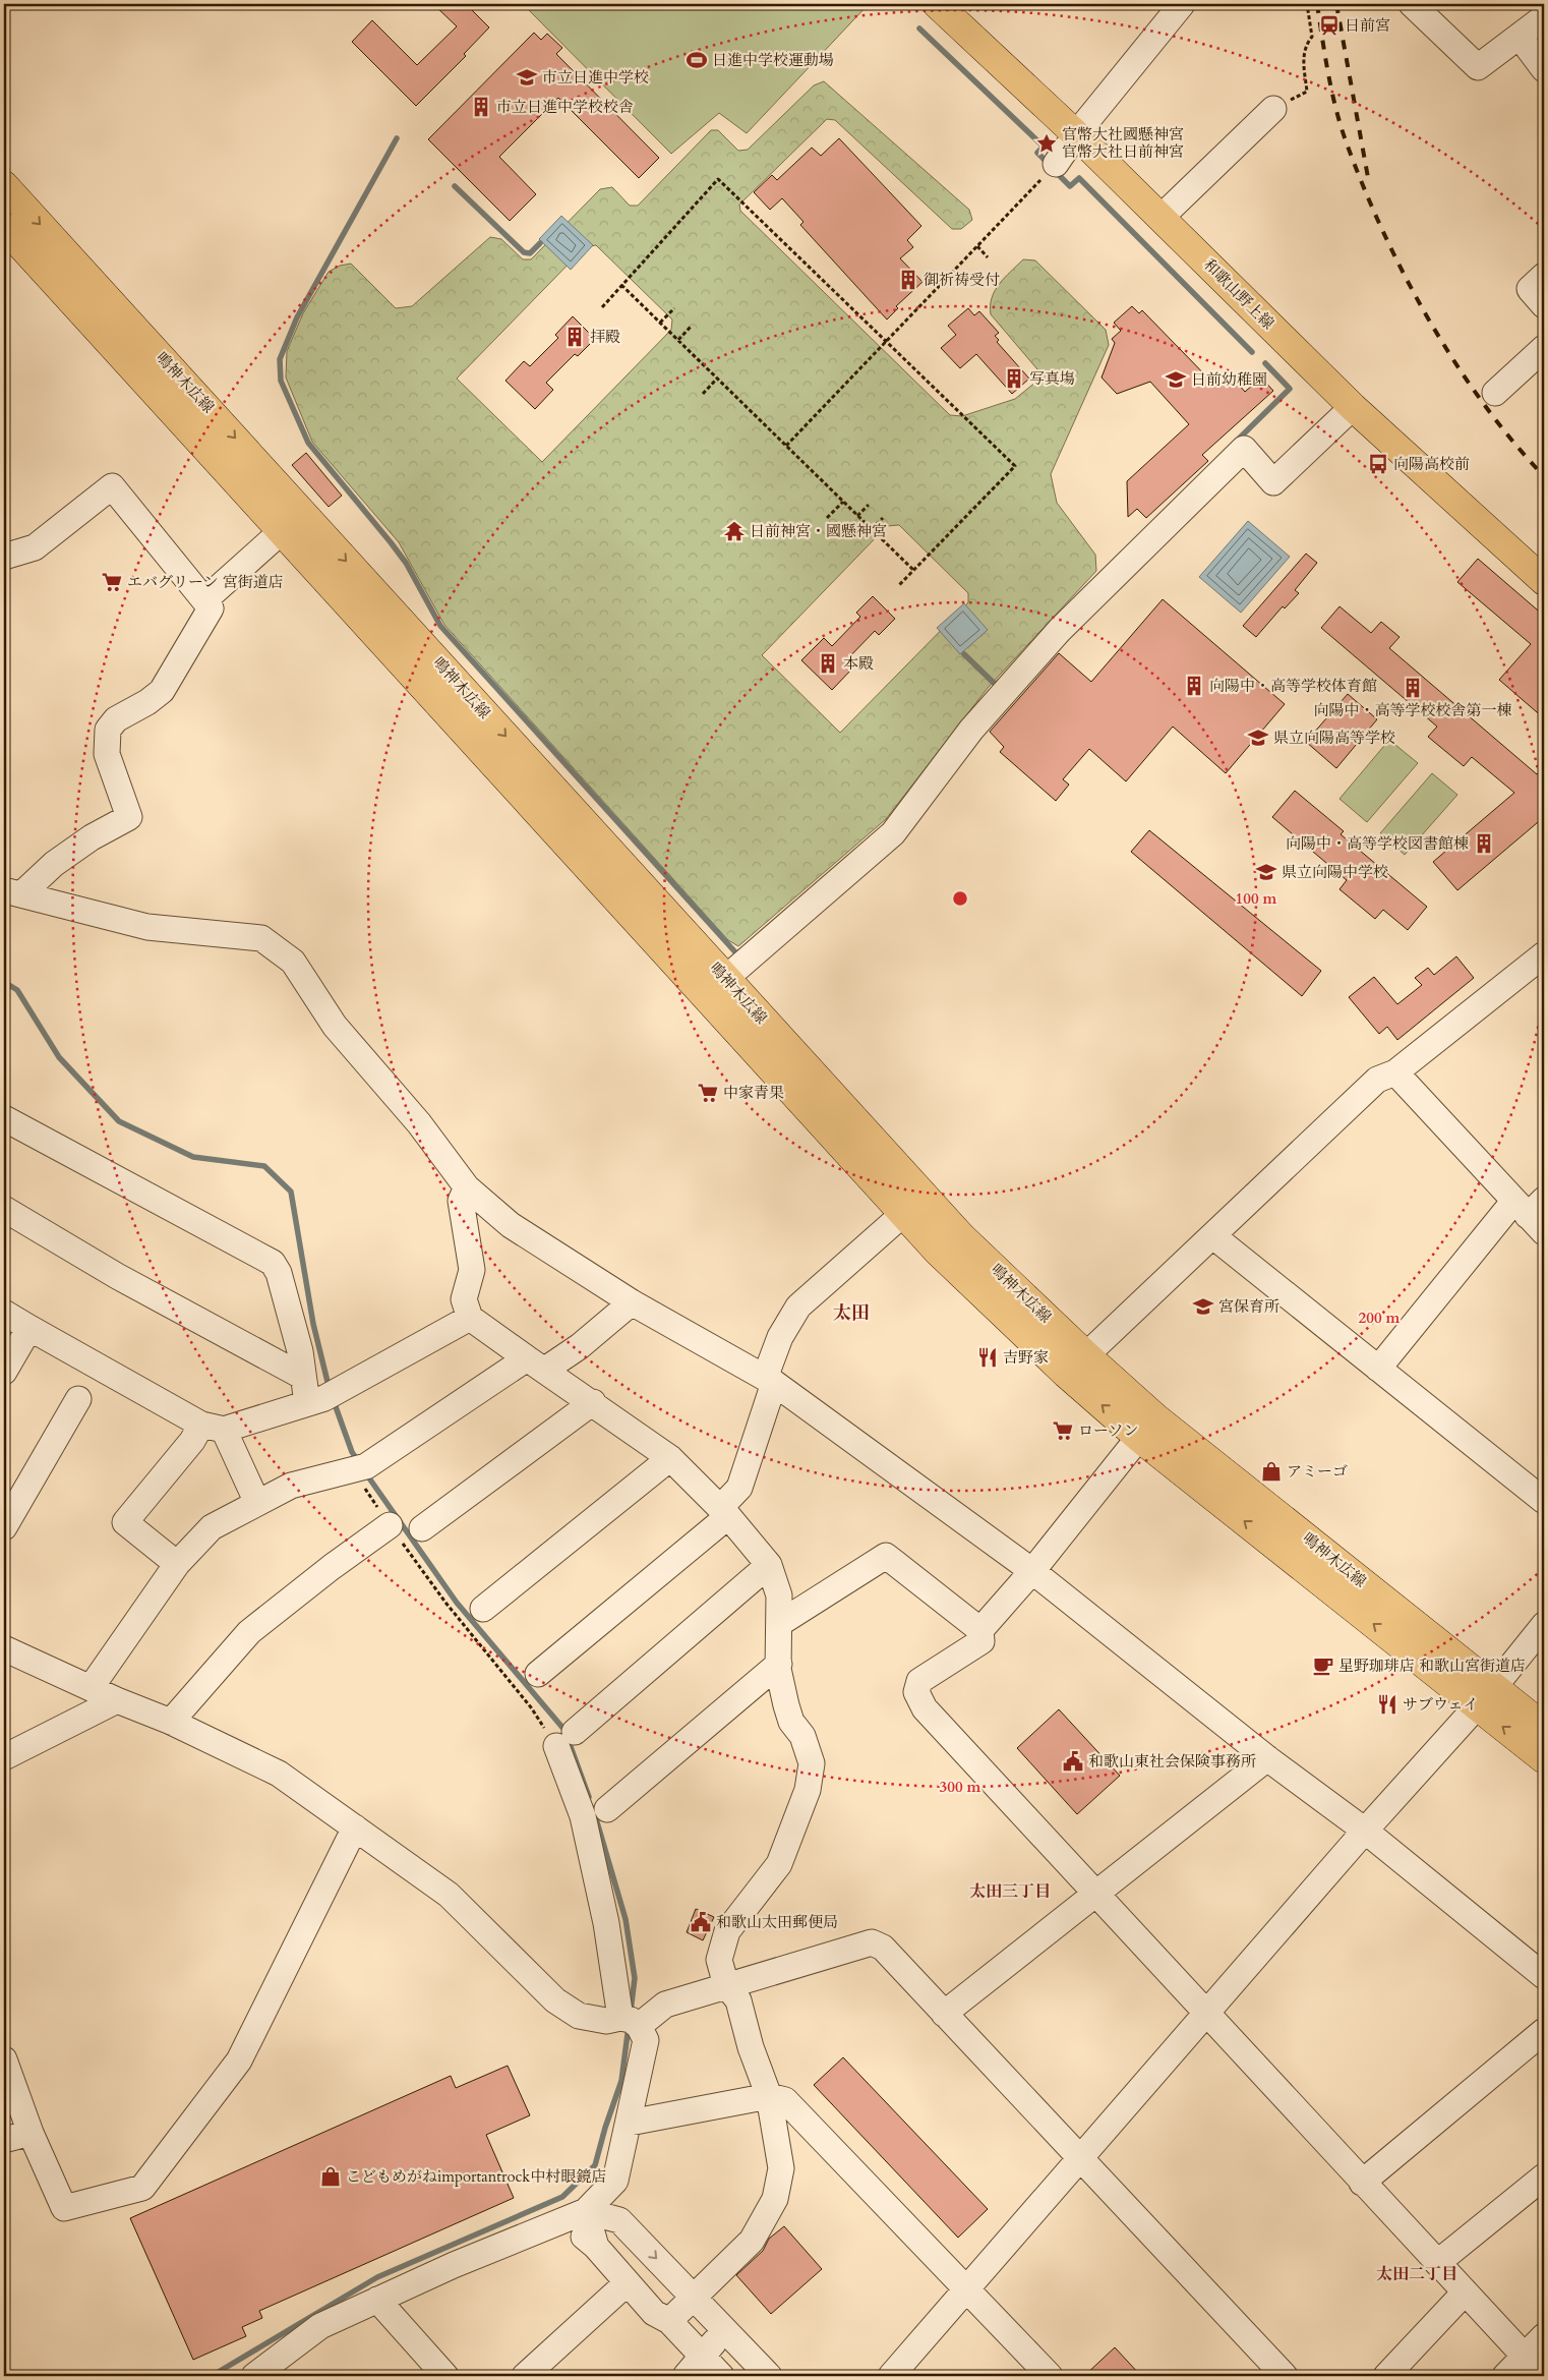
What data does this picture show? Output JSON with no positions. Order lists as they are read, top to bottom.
{
  "streets": {
    "main road": ["和歌山野上線", "鳴神木広線"]
  },
  "districts": ["太田", "太田三丁目", "太田二丁目"],
  "places": {
    "station": ["日前宮"],
    "sports": ["日進中学校運動場"],
    "school or university": [
      "市立日進中学校",
      "日前幼稚園",
      "県立向陽高等学校",
      "県立向陽中学校",
      "宮保育所"
    ],
    "building": [
      "市立日進中学校校舎",
      "御祈祷受付",
      "拝殿",
      "写真塲",
      "本殿",
      "向陽中・高等学校体育館",
      "向陽中・高等学校校舎第一棟",
      "向陽中・高等学校図書館棟"
    ],
    "place": ["官幣大社國懸神宮 官幣大社日前神宮"],
    "bus stop": ["向陽高校前"],
    "temple": ["日前神宮・國懸神宮"],
    "supermarket": ["エバグリーン 宮街道店", "中家青果", "ローソン"],
    "restaurant": ["吉野家", "サブウェイ"],
    "shop": ["アミーゴ", "こどもめがねimportantrock中村眼鏡店"],
    "cafe": ["星野珈琲店 和歌山宮街道店"],
    "public building": ["和歌山東社会保険事務所", "和歌山太田郵便局"]
  },
  "rings": ["100 m", "200 m", "300 m"]
}
